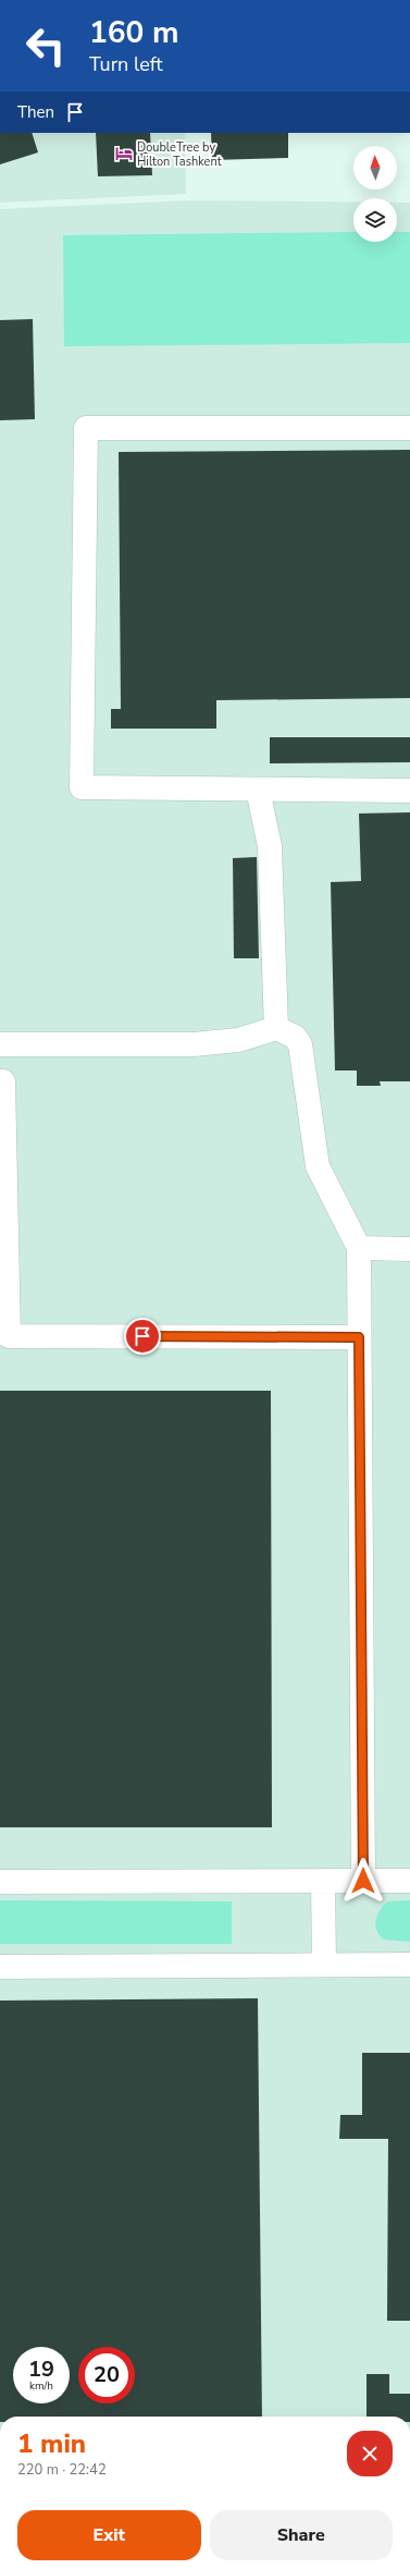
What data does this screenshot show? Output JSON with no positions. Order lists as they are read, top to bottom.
{
  "places": {
    "hotel": ["DoubleTree by Hilton Tashkent"]
  },
  "north": "top",
  "page": {
    "turn": ["160 m", "Turn left"],
    "then": "Then",
    "speed": "19 km/h",
    "limit": "20",
    "heading": ["1 min", "220 m · 22:42"],
    "buttons": ["Exit", "Share"]
  }
}
